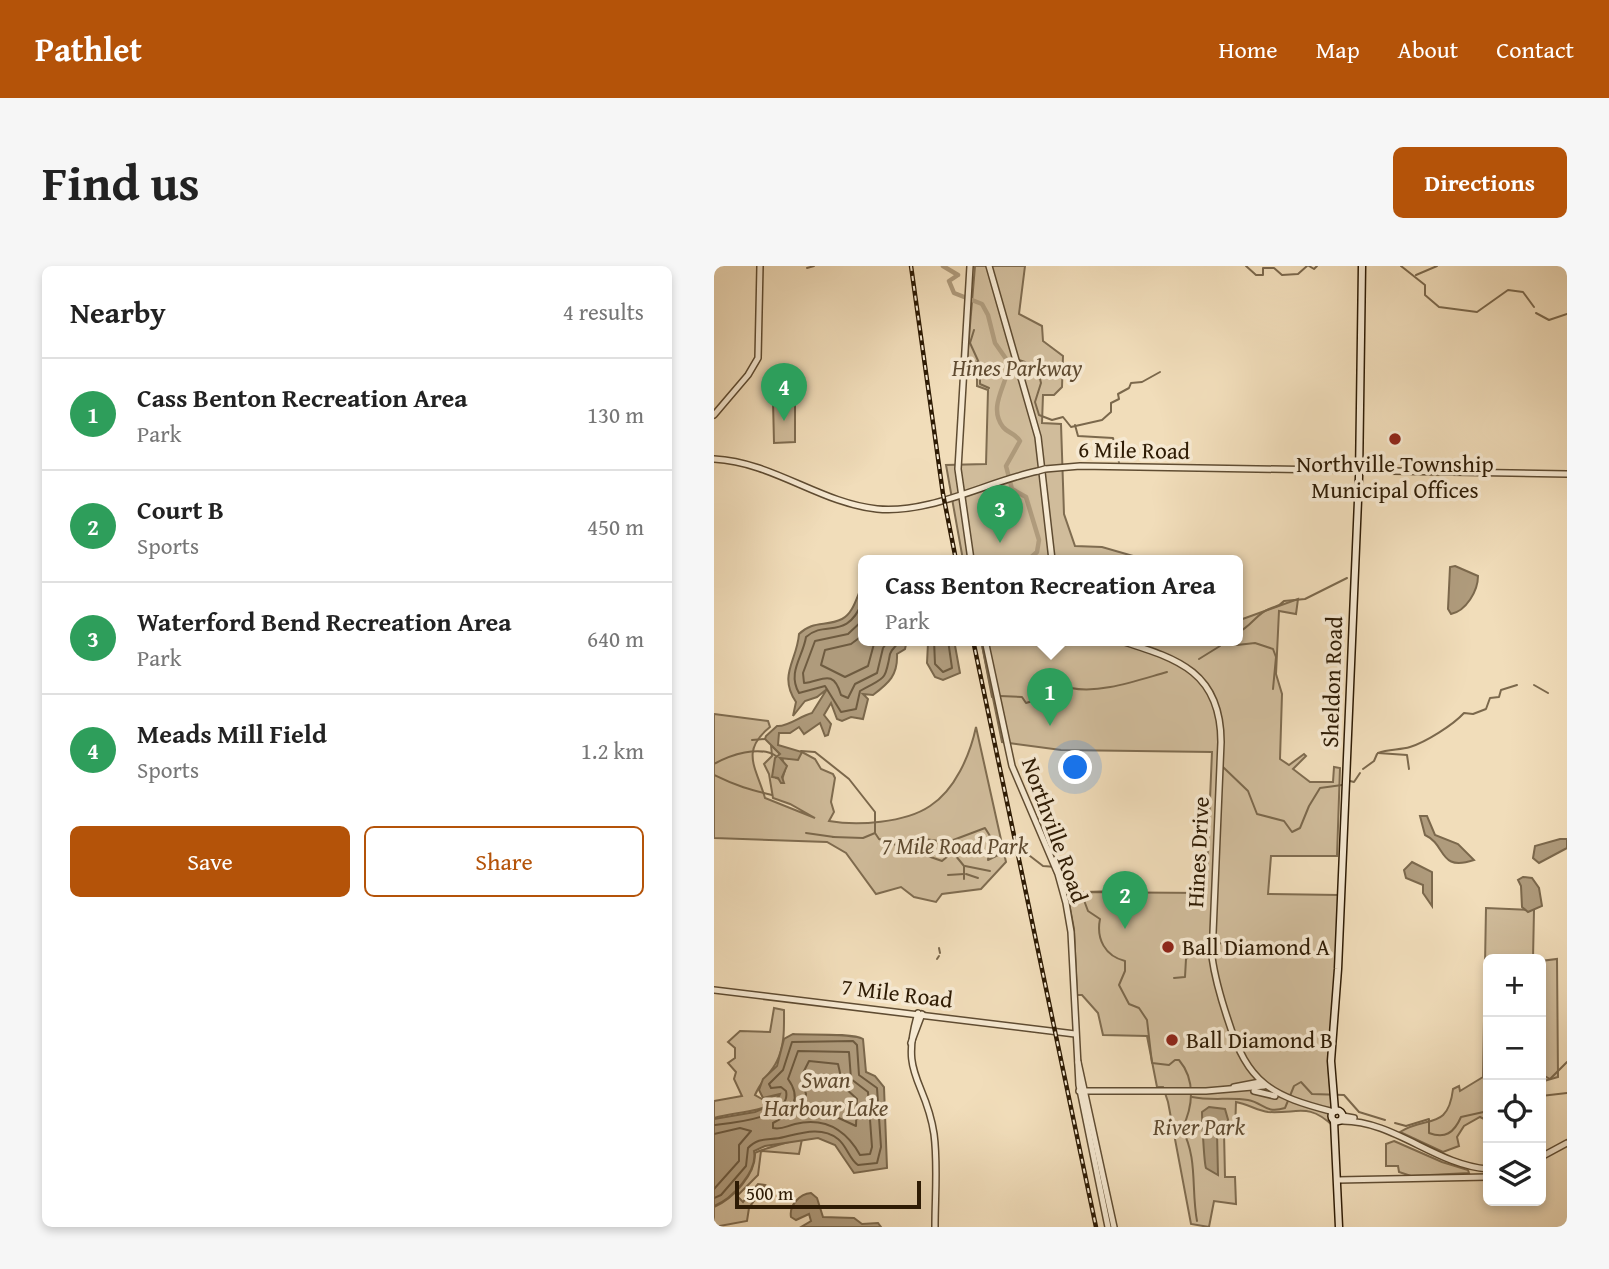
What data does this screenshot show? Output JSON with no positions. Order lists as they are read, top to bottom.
{
  "streets": {
    "main road": ["Sheldon Road"],
    "street": [
      "6 Mile Road",
      "Northville Road",
      "Hines Drive",
      "7 Mile Road"
    ]
  },
  "crossings": [
    ["6 Mile Road", "Sheldon Road"],
    ["Northville Road", "7 Mile Road"]
  ],
  "water": ["Swan Harbour Lake"],
  "parks": ["Hines Parkway", "7 Mile Road Park", "River Park"],
  "places": ["Northville Township Municipal Offices", "Ball Diamond A", "Ball Diamond B"],
  "scale_bar": "500 m",
  "page": {
    "header": "Pathlet",
    "nav": [
      "Home",
      "Map",
      "About",
      "Contact"
    ],
    "title": "Find us",
    "buttons": [
      "Directions",
      ["Save", "Share"]
    ],
    "heading": ["Nearby", "4 results"],
    "list": [
      {
        "mark": "1",
        "name": "Cass Benton Recreation Area",
        "note": "Park",
        "value": "130 m"
      },
      {
        "mark": "2",
        "name": "Court B",
        "note": "Sports",
        "value": "450 m"
      },
      {
        "mark": "3",
        "name": "Waterford Bend Recreation Area",
        "note": "Park",
        "value": "640 m"
      },
      {
        "mark": "4",
        "name": "Meads Mill Field",
        "note": "Sports",
        "value": "1.2 km"
      }
    ],
    "pins": [
      "4",
      "3",
      "1",
      "2"
    ],
    "popup": ["Cass Benton Recreation Area", "Park"],
    "map_buttons": ["+", "−"],
    "scale": "500 m"
  }
}
